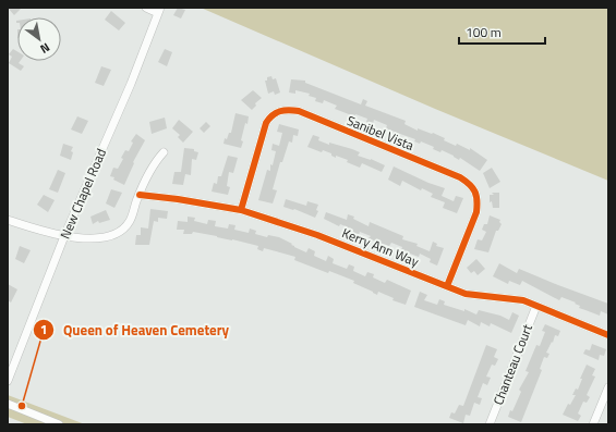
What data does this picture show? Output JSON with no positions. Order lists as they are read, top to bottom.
{
  "streets": {
    "street": [
      "Sanibel Vista",
      "New Chapel Road",
      "Kerry Ann Way",
      "Chanteau Court"
    ]
  },
  "crossings": [
    ["Sanibel Vista", "Kerry Ann Way"],
    ["Kerry Ann Way", "Chanteau Court"]
  ],
  "places": ["Queen of Heaven Cemetery"],
  "scale_bar": "100 m",
  "north": "bottom right"
}
